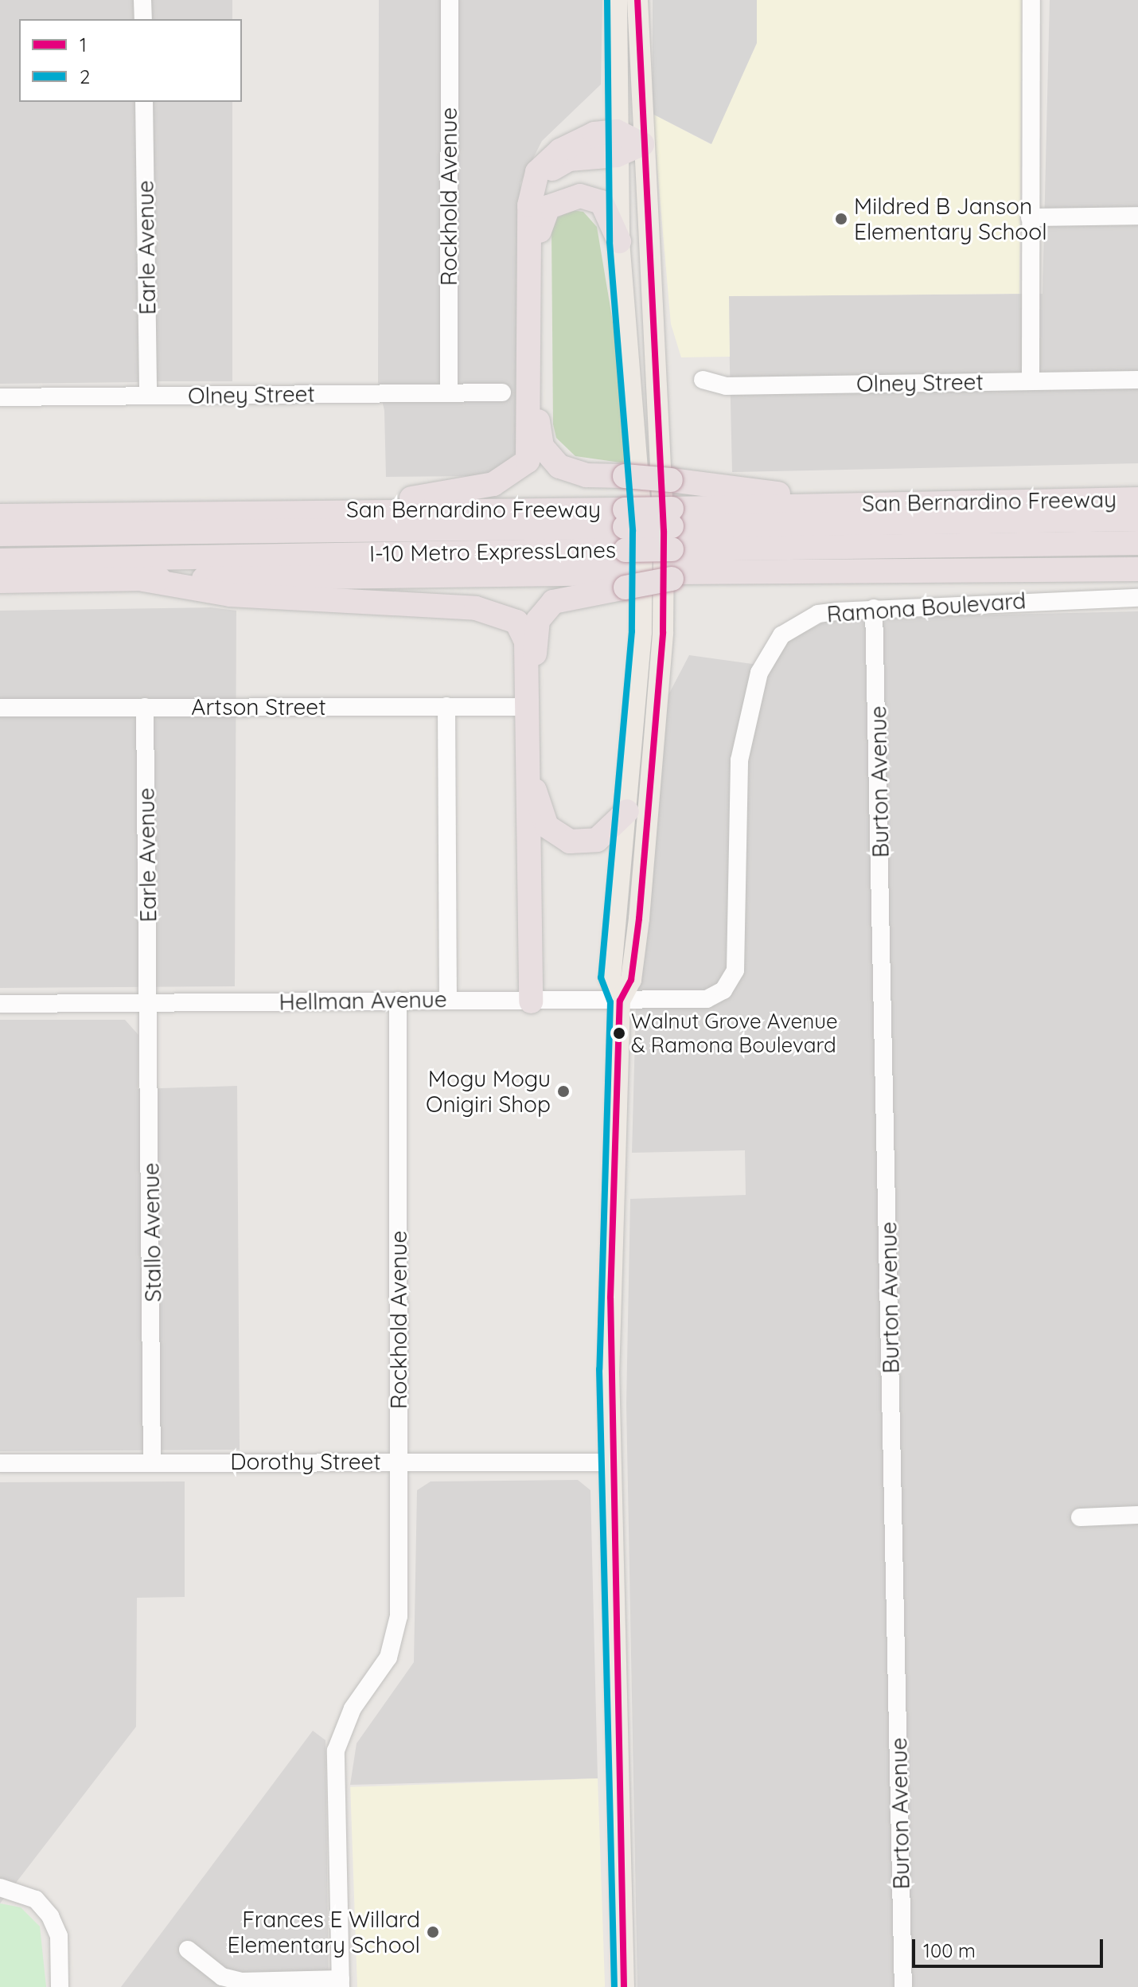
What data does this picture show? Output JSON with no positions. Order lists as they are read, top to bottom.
{
  "streets": {
    "highway": ["San Bernardino Freeway", "I-10 Metro ExpressLanes"],
    "street": [
      "Rockhold Avenue",
      "Earle Avenue",
      "Olney Street",
      "Ramona Boulevard",
      "Artson Street",
      "Burton Avenue",
      "Hellman Avenue",
      "Stallo Avenue",
      "Dorothy Street"
    ]
  },
  "crossings": [
    ["Rockhold Avenue", "Olney Street"],
    ["Rockhold Avenue", "Hellman Avenue"],
    ["Rockhold Avenue", "Dorothy Street"],
    ["Earle Avenue", "Olney Street"],
    ["Earle Avenue", "Artson Street"],
    ["Earle Avenue", "Hellman Avenue"],
    ["Earle Avenue", "Stallo Avenue"],
    ["San Bernardino Freeway", "I-10 Metro ExpressLanes"],
    ["Ramona Boulevard", "Burton Avenue"],
    ["Ramona Boulevard", "Hellman Avenue"],
    ["Hellman Avenue", "Stallo Avenue"],
    ["Stallo Avenue", "Dorothy Street"]
  ],
  "places": [
    "Mildred B Janson Elementary School",
    "Walnut Grove Avenue & Ramona Boulevard",
    "Mogu Mogu Onigiri Shop",
    "Frances E Willard Elementary School"
  ],
  "lines": ["transit line 1", "transit line 2"],
  "legend": ["1", "2"],
  "scale_bar": "100 m"
}
